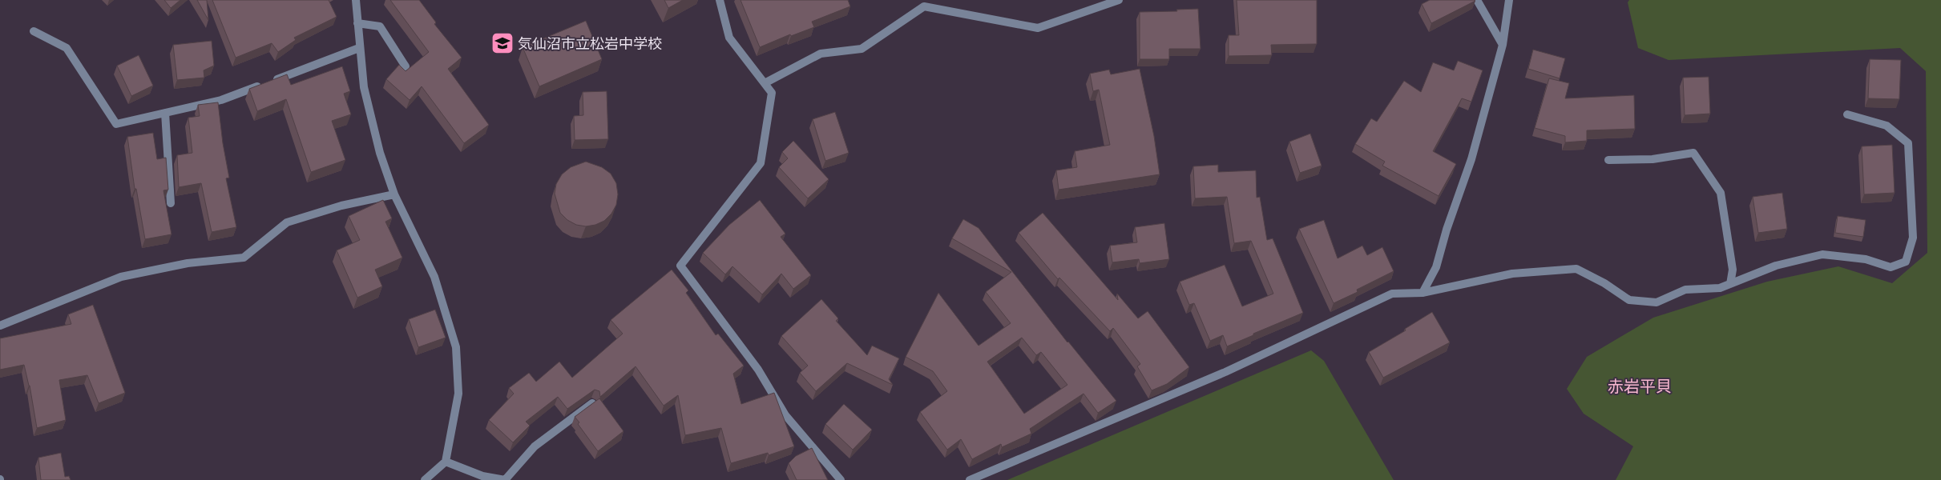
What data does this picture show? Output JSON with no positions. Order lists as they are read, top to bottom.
{
  "districts": ["赤岩平貝"],
  "places": {
    "school or university": ["気仙沼市立松岩中学校"]
  }
}
